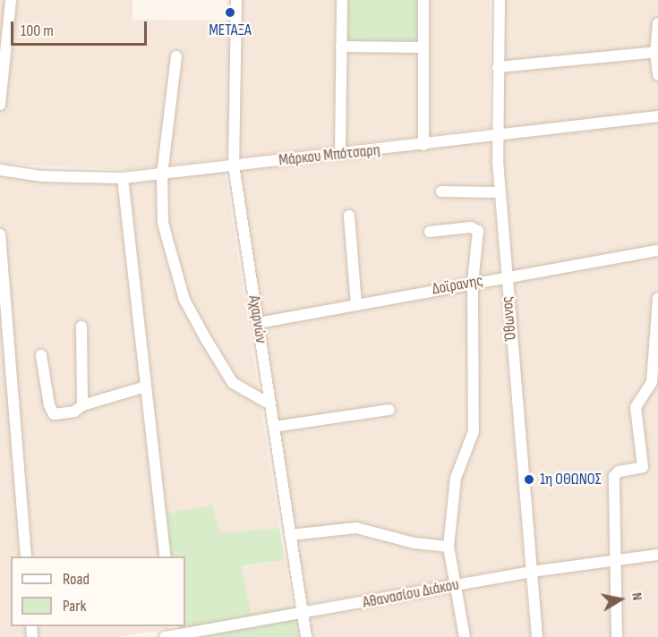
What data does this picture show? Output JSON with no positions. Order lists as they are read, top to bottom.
{
  "streets": {
    "street": [
      "Μάρκου Μπότσαρη",
      "Δοϊρανης",
      "Όθωνος",
      "Αχαρνών",
      "Αθανασίου Διάκου"
    ]
  },
  "crossings": [
    ["Μάρκου Μπότσαρη", "Όθωνος"],
    ["Μάρκου Μπότσαρη", "Αχαρνών"],
    ["Δοϊρανης", "Όθωνος"],
    ["Δοϊρανης", "Αχαρνών"],
    ["Όθωνος", "Αθανασίου Διάκου"],
    ["Αχαρνών", "Αθανασίου Διάκου"]
  ],
  "places": ["ΜΕΤΑΞΑ", "1η ΟΘΩΝΟΣ"],
  "legend": ["Road", "Park"],
  "scale_bar": "100 m",
  "north": "right"
}
